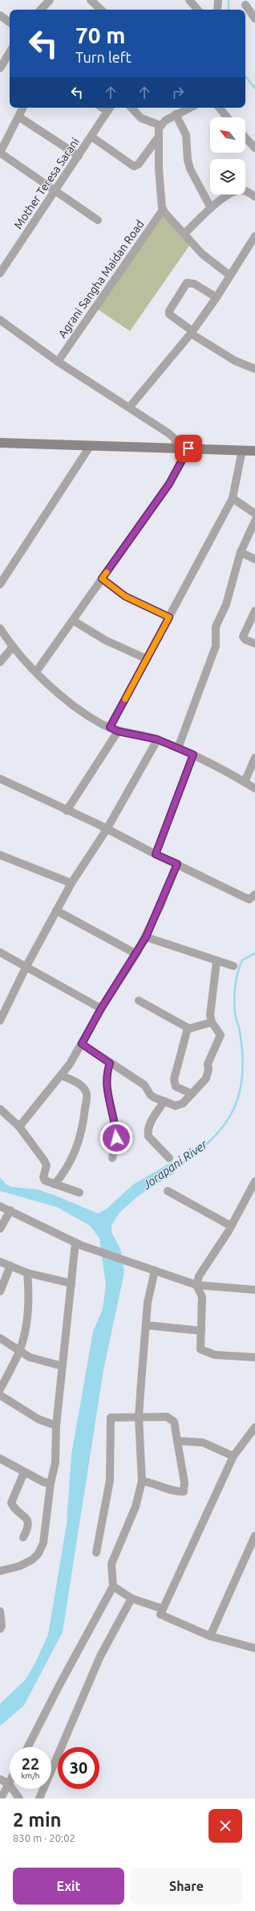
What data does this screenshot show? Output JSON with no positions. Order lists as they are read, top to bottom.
{
  "streets": {
    "street": ["Mother Teresa Sarani", "Agrani Sangha Maidan Road"]
  },
  "water": ["Jorapani River"],
  "north": "top left",
  "page": {
    "turn": ["70 m", "Turn left"],
    "speed": "22 km/h",
    "limit": "30",
    "heading": ["2 min", "830 m · 20:02"],
    "buttons": ["Exit", "Share"]
  }
}
